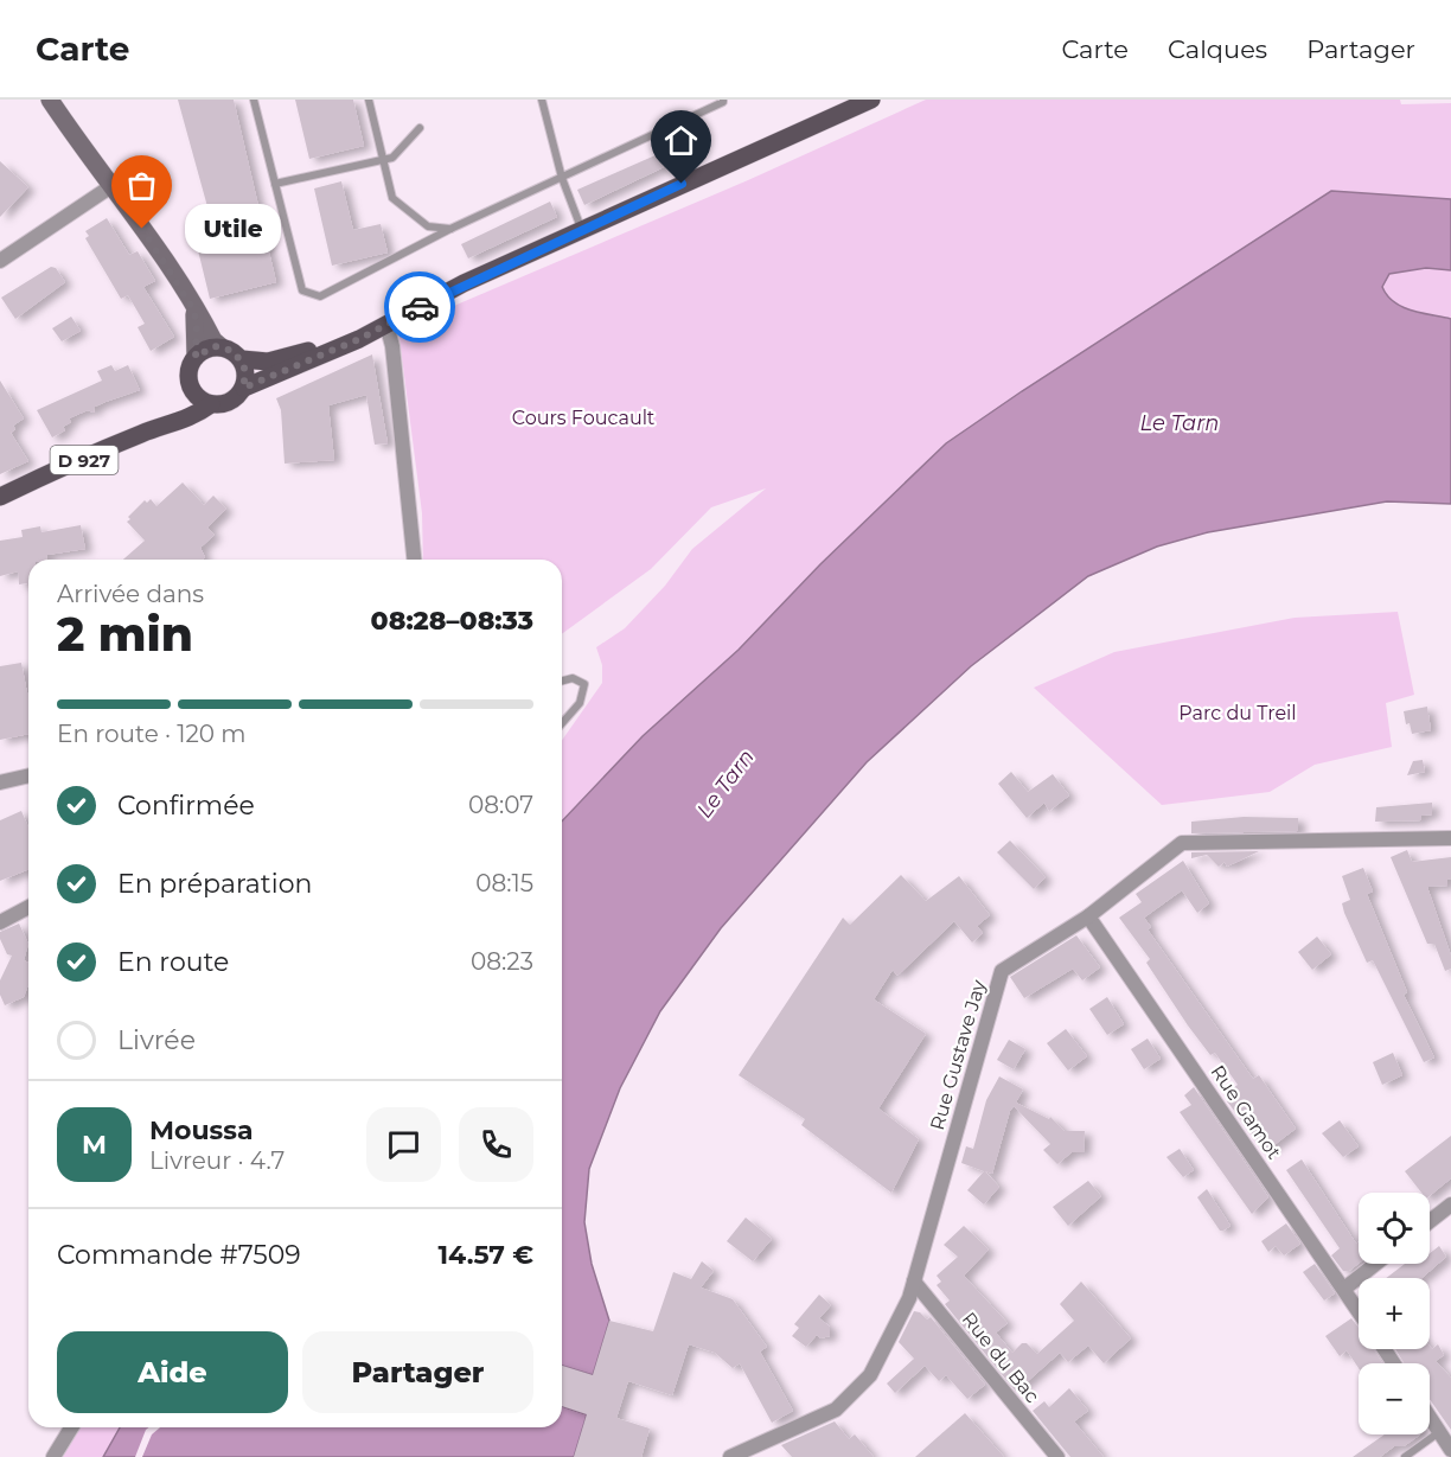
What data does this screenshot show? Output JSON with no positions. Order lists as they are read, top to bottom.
{
  "streets": {
    "main road": ["D 927"],
    "street": ["Rue Gustave Jay", "Rue Gamot", "Rue du Bac"]
  },
  "crossings": [
    ["Rue Gustave Jay", "Rue Gamot"],
    ["Rue Gustave Jay", "Rue du Bac"]
  ],
  "water": ["Le Tarn"],
  "parks": ["Cours Foucault", "Parc du Treil"],
  "places": ["Utile"],
  "page": {
    "header": "Carte",
    "nav": ["Carte", "Calques", "Partager"],
    "bubble": "Utile",
    "heading": ["2 min", "Arrivée dans", "08:28–08:33"],
    "panel": [
      "Moussa",
      "Livreur · 4.7",
      "Commande #7509",
      "14.57 €"
    ],
    "bar": "En route · 120 m",
    "list": [
      ["Confirmée", "08:07"],
      ["En préparation", "08:15"],
      ["En route", "08:23"],
      "Livrée"
    ],
    "round": "M",
    "map_buttons": ["+", "−"],
    "buttons": ["Aide", "Partager"]
  }
}
